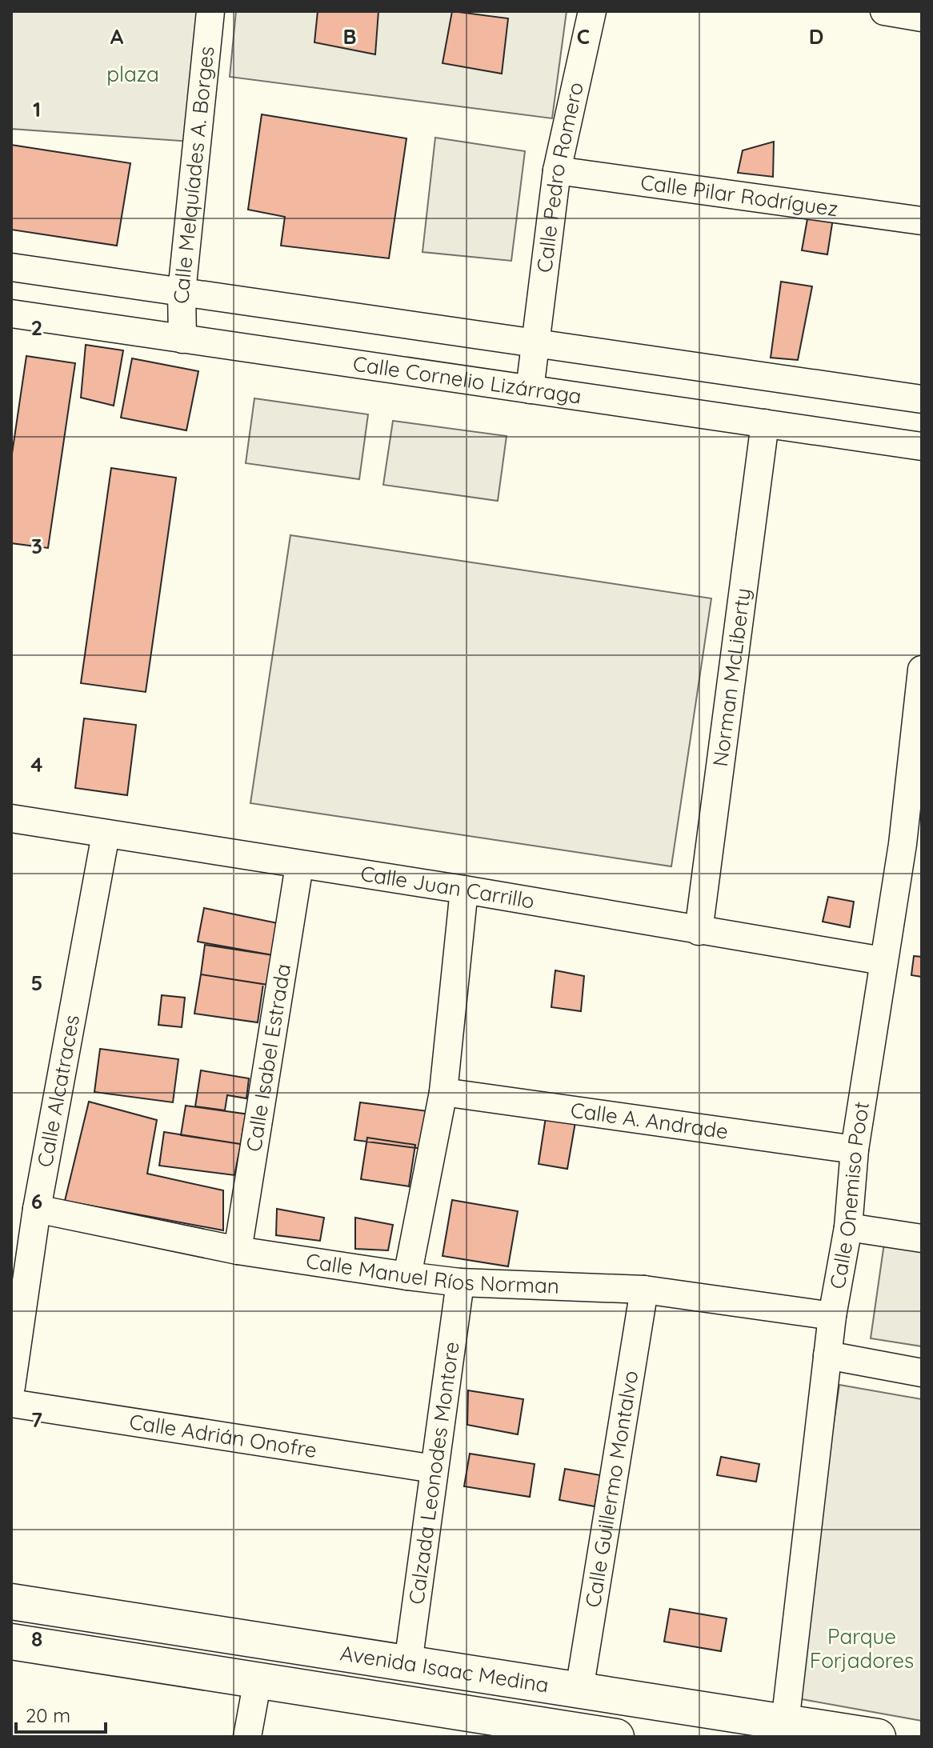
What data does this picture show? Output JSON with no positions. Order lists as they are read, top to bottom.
{
  "streets": {
    "main road": ["Avenida Isaac Medina"],
    "street": [
      "Calle Melquíades A. Borges",
      "Calle Pedro Romero",
      "Calle Pilar Rodríguez",
      "Calle Cornelio Lizárraga",
      "Norman McLiberty",
      "Calle Juan Carrillo",
      "Calle Isabel Estrada",
      "Calle Alcatraces",
      "Calle A. Andrade",
      "Calle Onemiso Poot",
      "Calle Manuel Ríos Norman",
      "Calle Adrián Onofre",
      "Calzada Leonodes Montore",
      "Calle Guillermo Montalvo"
    ]
  },
  "crossings": [
    ["Calle Melquíades A. Borges", "Calle Cornelio Lizárraga"],
    ["Calle Pedro Romero", "Calle Pilar Rodríguez"],
    ["Calle Pedro Romero", "Calle Cornelio Lizárraga"],
    ["Calle Cornelio Lizárraga", "Norman McLiberty"],
    ["Norman McLiberty", "Calle Juan Carrillo"],
    ["Calle Juan Carrillo", "Calle Isabel Estrada"],
    ["Calle Juan Carrillo", "Calle Alcatraces"],
    ["Calle Juan Carrillo", "Calle Onemiso Poot"],
    ["Calle Isabel Estrada", "Calle Manuel Ríos Norman"],
    ["Calle Alcatraces", "Calle Manuel Ríos Norman"],
    ["Calle A. Andrade", "Calle Onemiso Poot"],
    ["Calle Onemiso Poot", "Calle Manuel Ríos Norman"],
    ["Calle Onemiso Poot", "Avenida Isaac Medina"],
    ["Calle Manuel Ríos Norman", "Calzada Leonodes Montore"],
    ["Calle Manuel Ríos Norman", "Calle Guillermo Montalvo"],
    ["Calle Adrián Onofre", "Calzada Leonodes Montore"],
    ["Calzada Leonodes Montore", "Avenida Isaac Medina"],
    ["Calle Guillermo Montalvo", "Avenida Isaac Medina"]
  ],
  "parks": ["plaza", "Parque Forjadores"],
  "scale_bar": "20 m",
  "grid": {
    "columns": [
      "A",
      "B",
      "C",
      "D"
    ],
    "rows": [
      "1",
      "2",
      "3",
      "4",
      "5",
      "6",
      "7",
      "8"
    ]
  }
}
